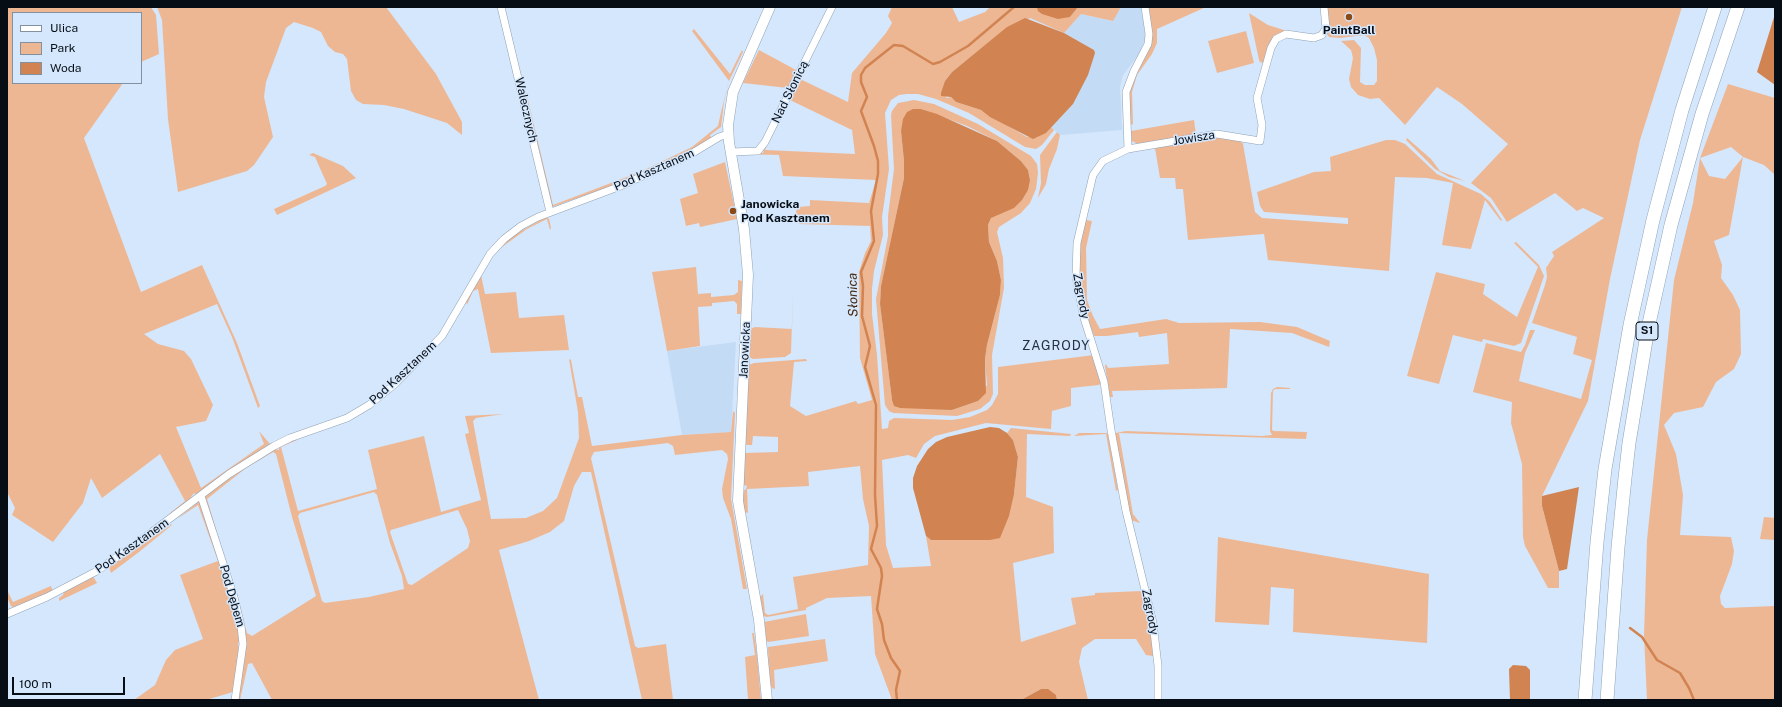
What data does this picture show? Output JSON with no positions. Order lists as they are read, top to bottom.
{
  "streets": {
    "highway": ["S1"],
    "street": [
      "Nad Słonicą",
      "Walecznych",
      "Jowisza",
      "Pod Kasztanem",
      "Zagrody",
      "Janowicka",
      "Pod Dębem"
    ]
  },
  "crossings": [
    ["Nad Słonicą", "Janowicka"],
    ["Walecznych", "Pod Kasztanem"],
    ["Jowisza", "Zagrody"],
    ["Pod Kasztanem", "Janowicka"],
    ["Pod Kasztanem", "Pod Dębem"]
  ],
  "districts": ["ZAGRODY"],
  "water": ["Słonica"],
  "places": ["PaintBall", "Janowicka Pod Kasztanem"],
  "legend": ["Ulica", "Park", "Woda"],
  "scale_bar": "100 m"
}
